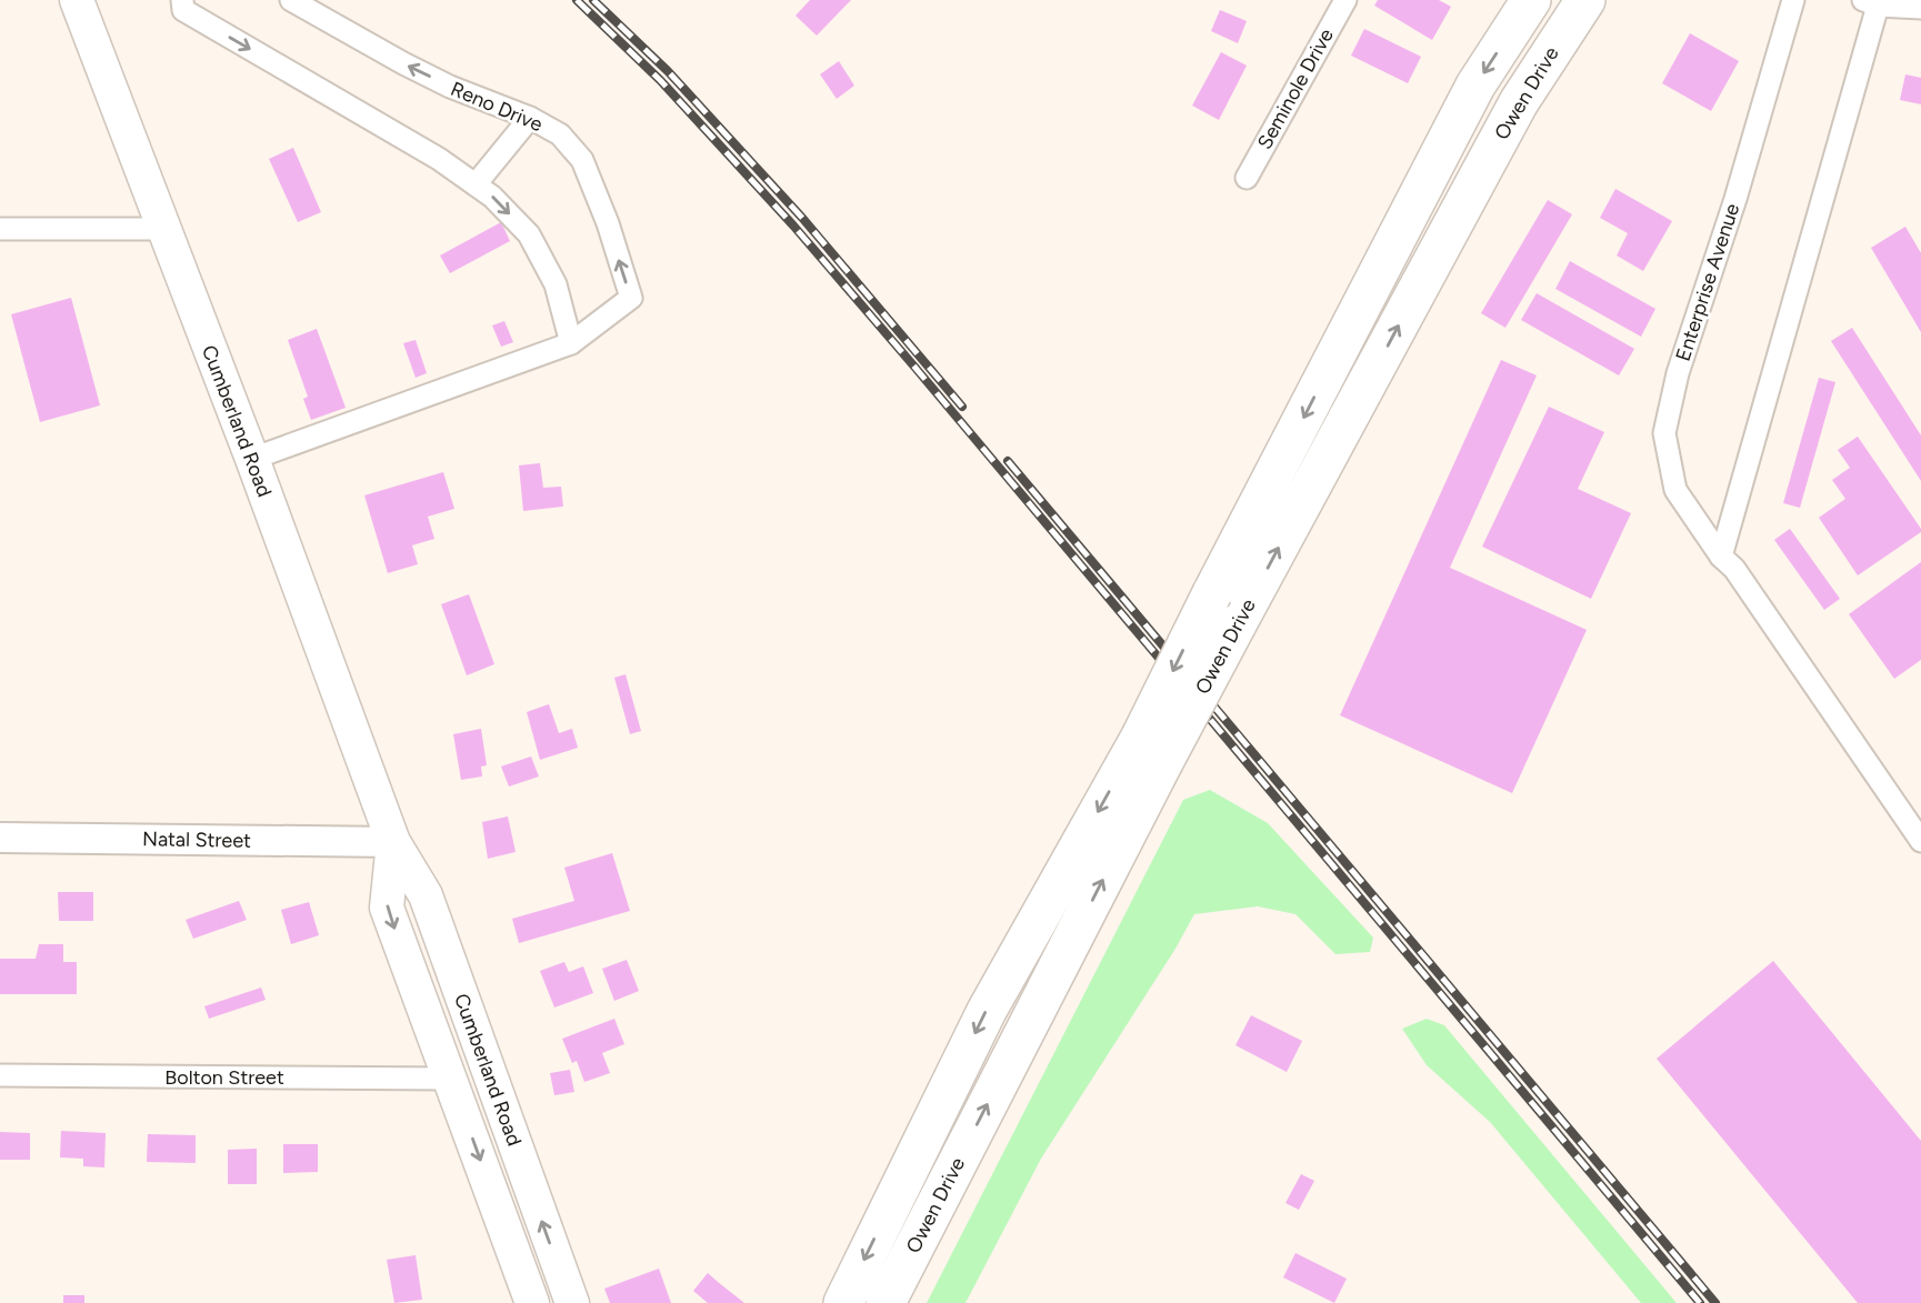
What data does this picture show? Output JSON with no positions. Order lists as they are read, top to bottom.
{
  "streets": {
    "highway": ["Owen Drive"],
    "main road": ["Cumberland Road", "Natal Street"],
    "street": [
      "Seminole Drive",
      "Reno Drive",
      "Enterprise Avenue",
      "Bolton Street"
    ]
  },
  "crossings": [
    ["Reno Drive", "Cumberland Road"],
    ["Cumberland Road", "Natal Street"],
    ["Cumberland Road", "Bolton Street"]
  ]
}
